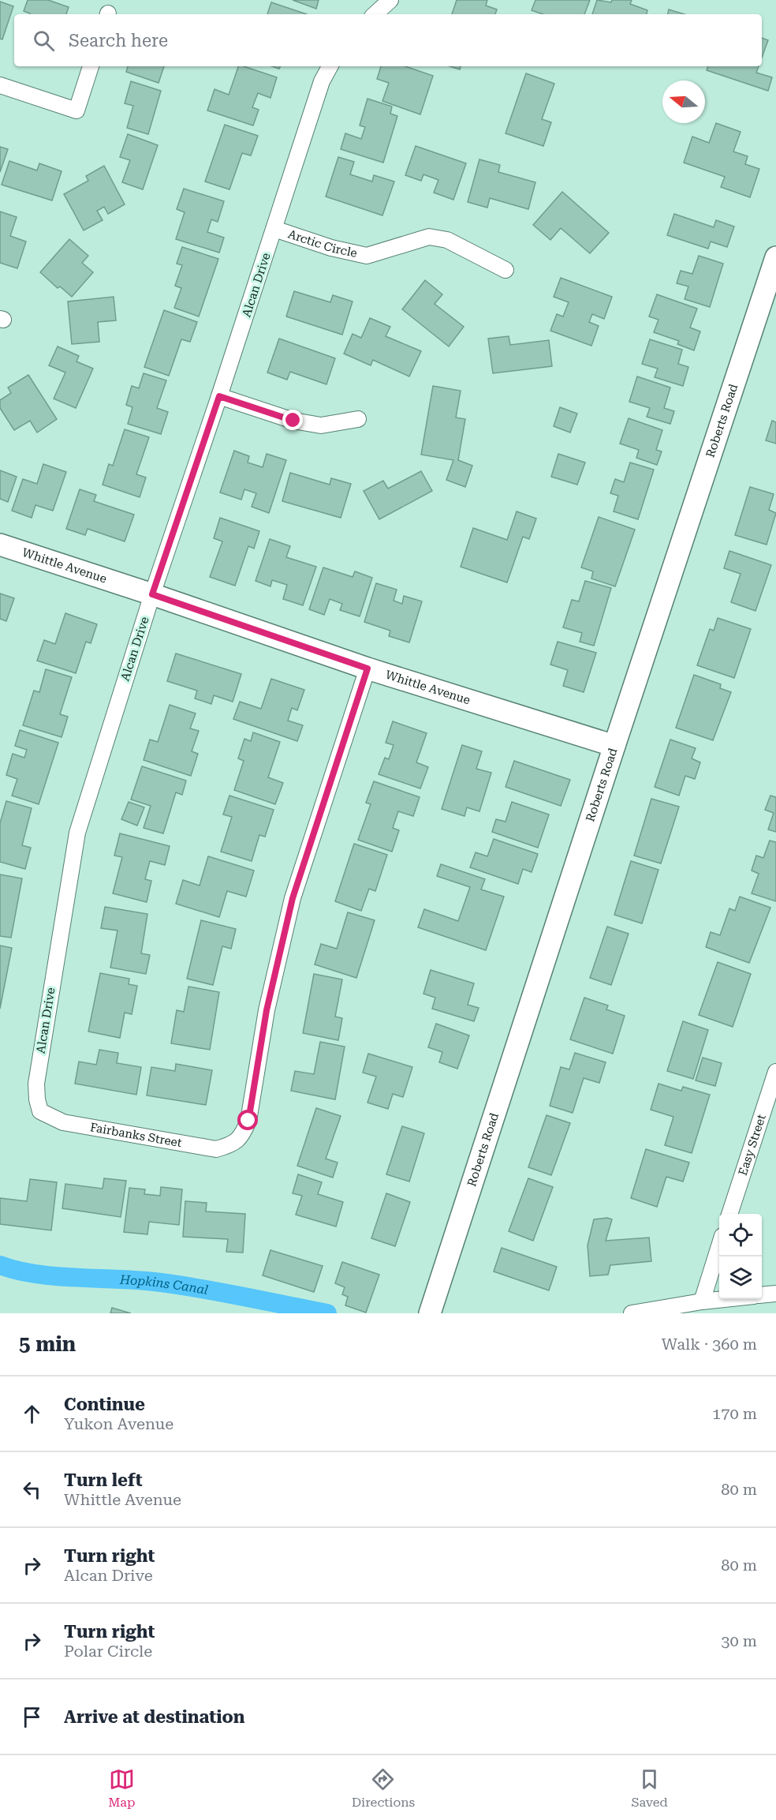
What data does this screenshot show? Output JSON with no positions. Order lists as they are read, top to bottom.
{
  "streets": {
    "street": [
      "Arctic Circle",
      "Alcan Drive",
      "Roberts Road",
      "Whittle Avenue",
      "Fairbanks Street",
      "Easy Street"
    ]
  },
  "crossings": [
    ["Arctic Circle", "Alcan Drive"],
    ["Alcan Drive", "Whittle Avenue"],
    ["Alcan Drive", "Fairbanks Street"],
    ["Roberts Road", "Whittle Avenue"],
    ["Whittle Avenue", "Fairbanks Street"]
  ],
  "water": ["Hopkins Canal"],
  "north": "left",
  "page": {
    "search": "Search here",
    "heading": ["5 min", "Walk · 360 m"],
    "list": [
      ["Continue", "Yukon Avenue", "170 m"],
      ["Turn left", "Whittle Avenue", "80 m"],
      ["Turn right", "Alcan Drive", "80 m"],
      ["Turn right", "Polar Circle", "30 m"],
      "Arrive at destination"
    ],
    "nav": ["Map", "Directions", "Saved"]
  }
}
